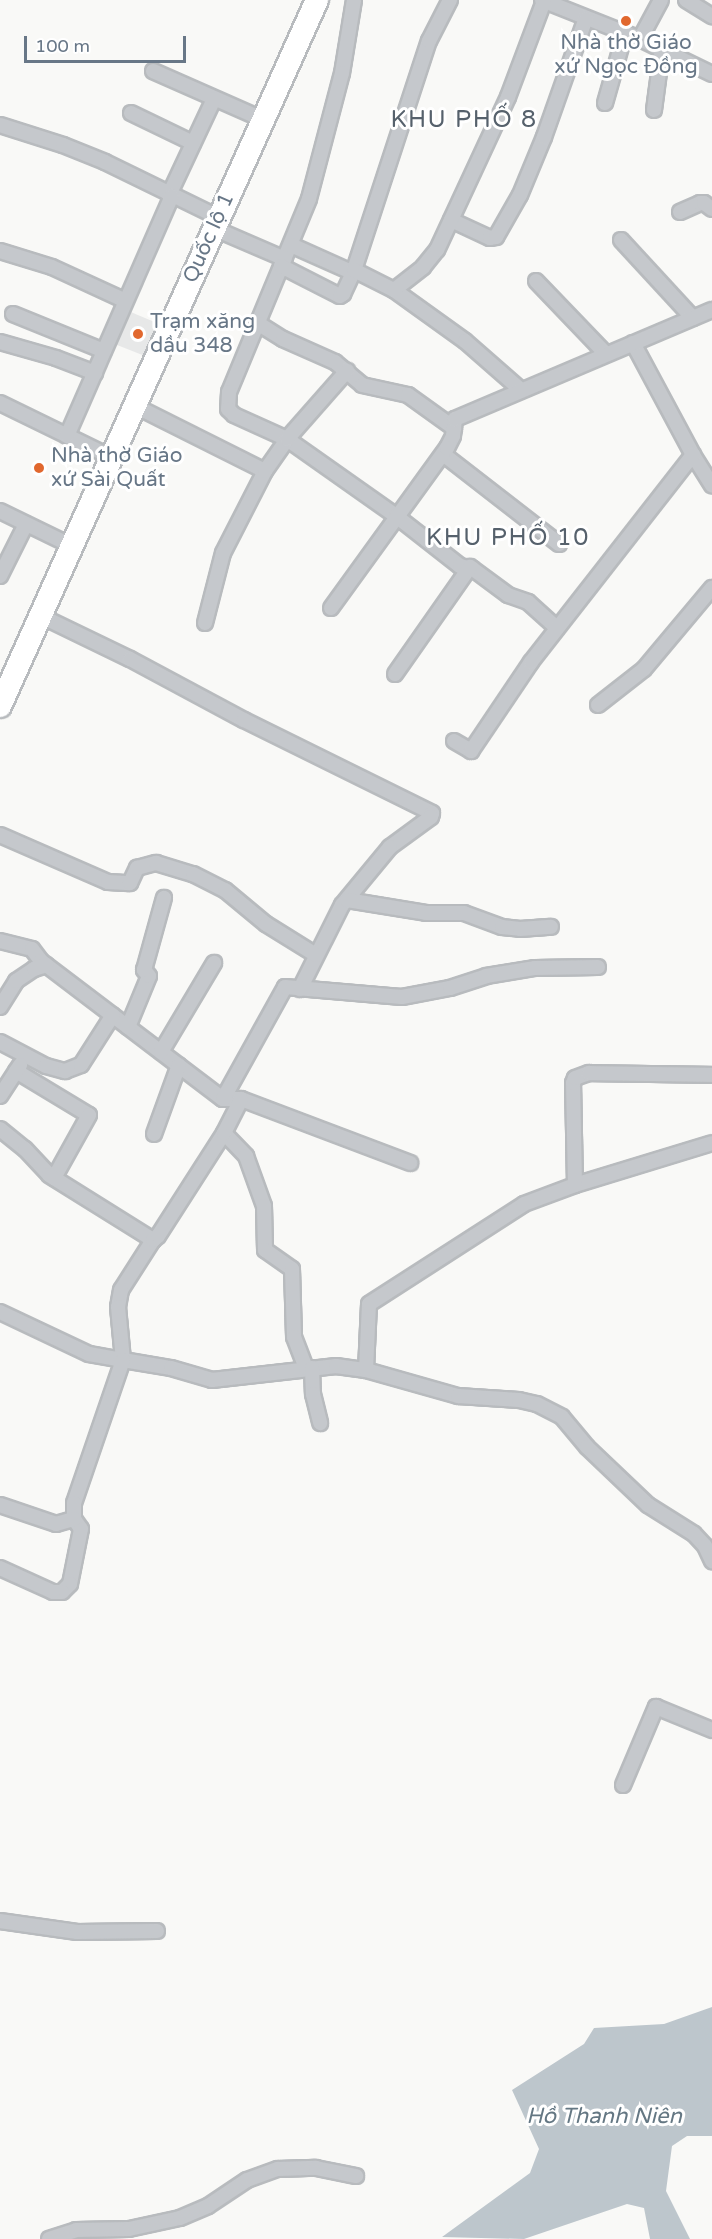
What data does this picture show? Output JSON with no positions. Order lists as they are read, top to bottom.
{
  "streets": {
    "highway": ["Quốc lộ 1"]
  },
  "districts": ["KHU PHỐ 8", "KHU PHỐ 10"],
  "water": ["Hồ Thanh Niên"],
  "places": ["Nhà thờ Giáo xứ Ngọc Đồng", "Trạm xăng dầu 348", "Nhà thờ Giáo xứ Sài Quất"],
  "scale_bar": "100 m"
}
